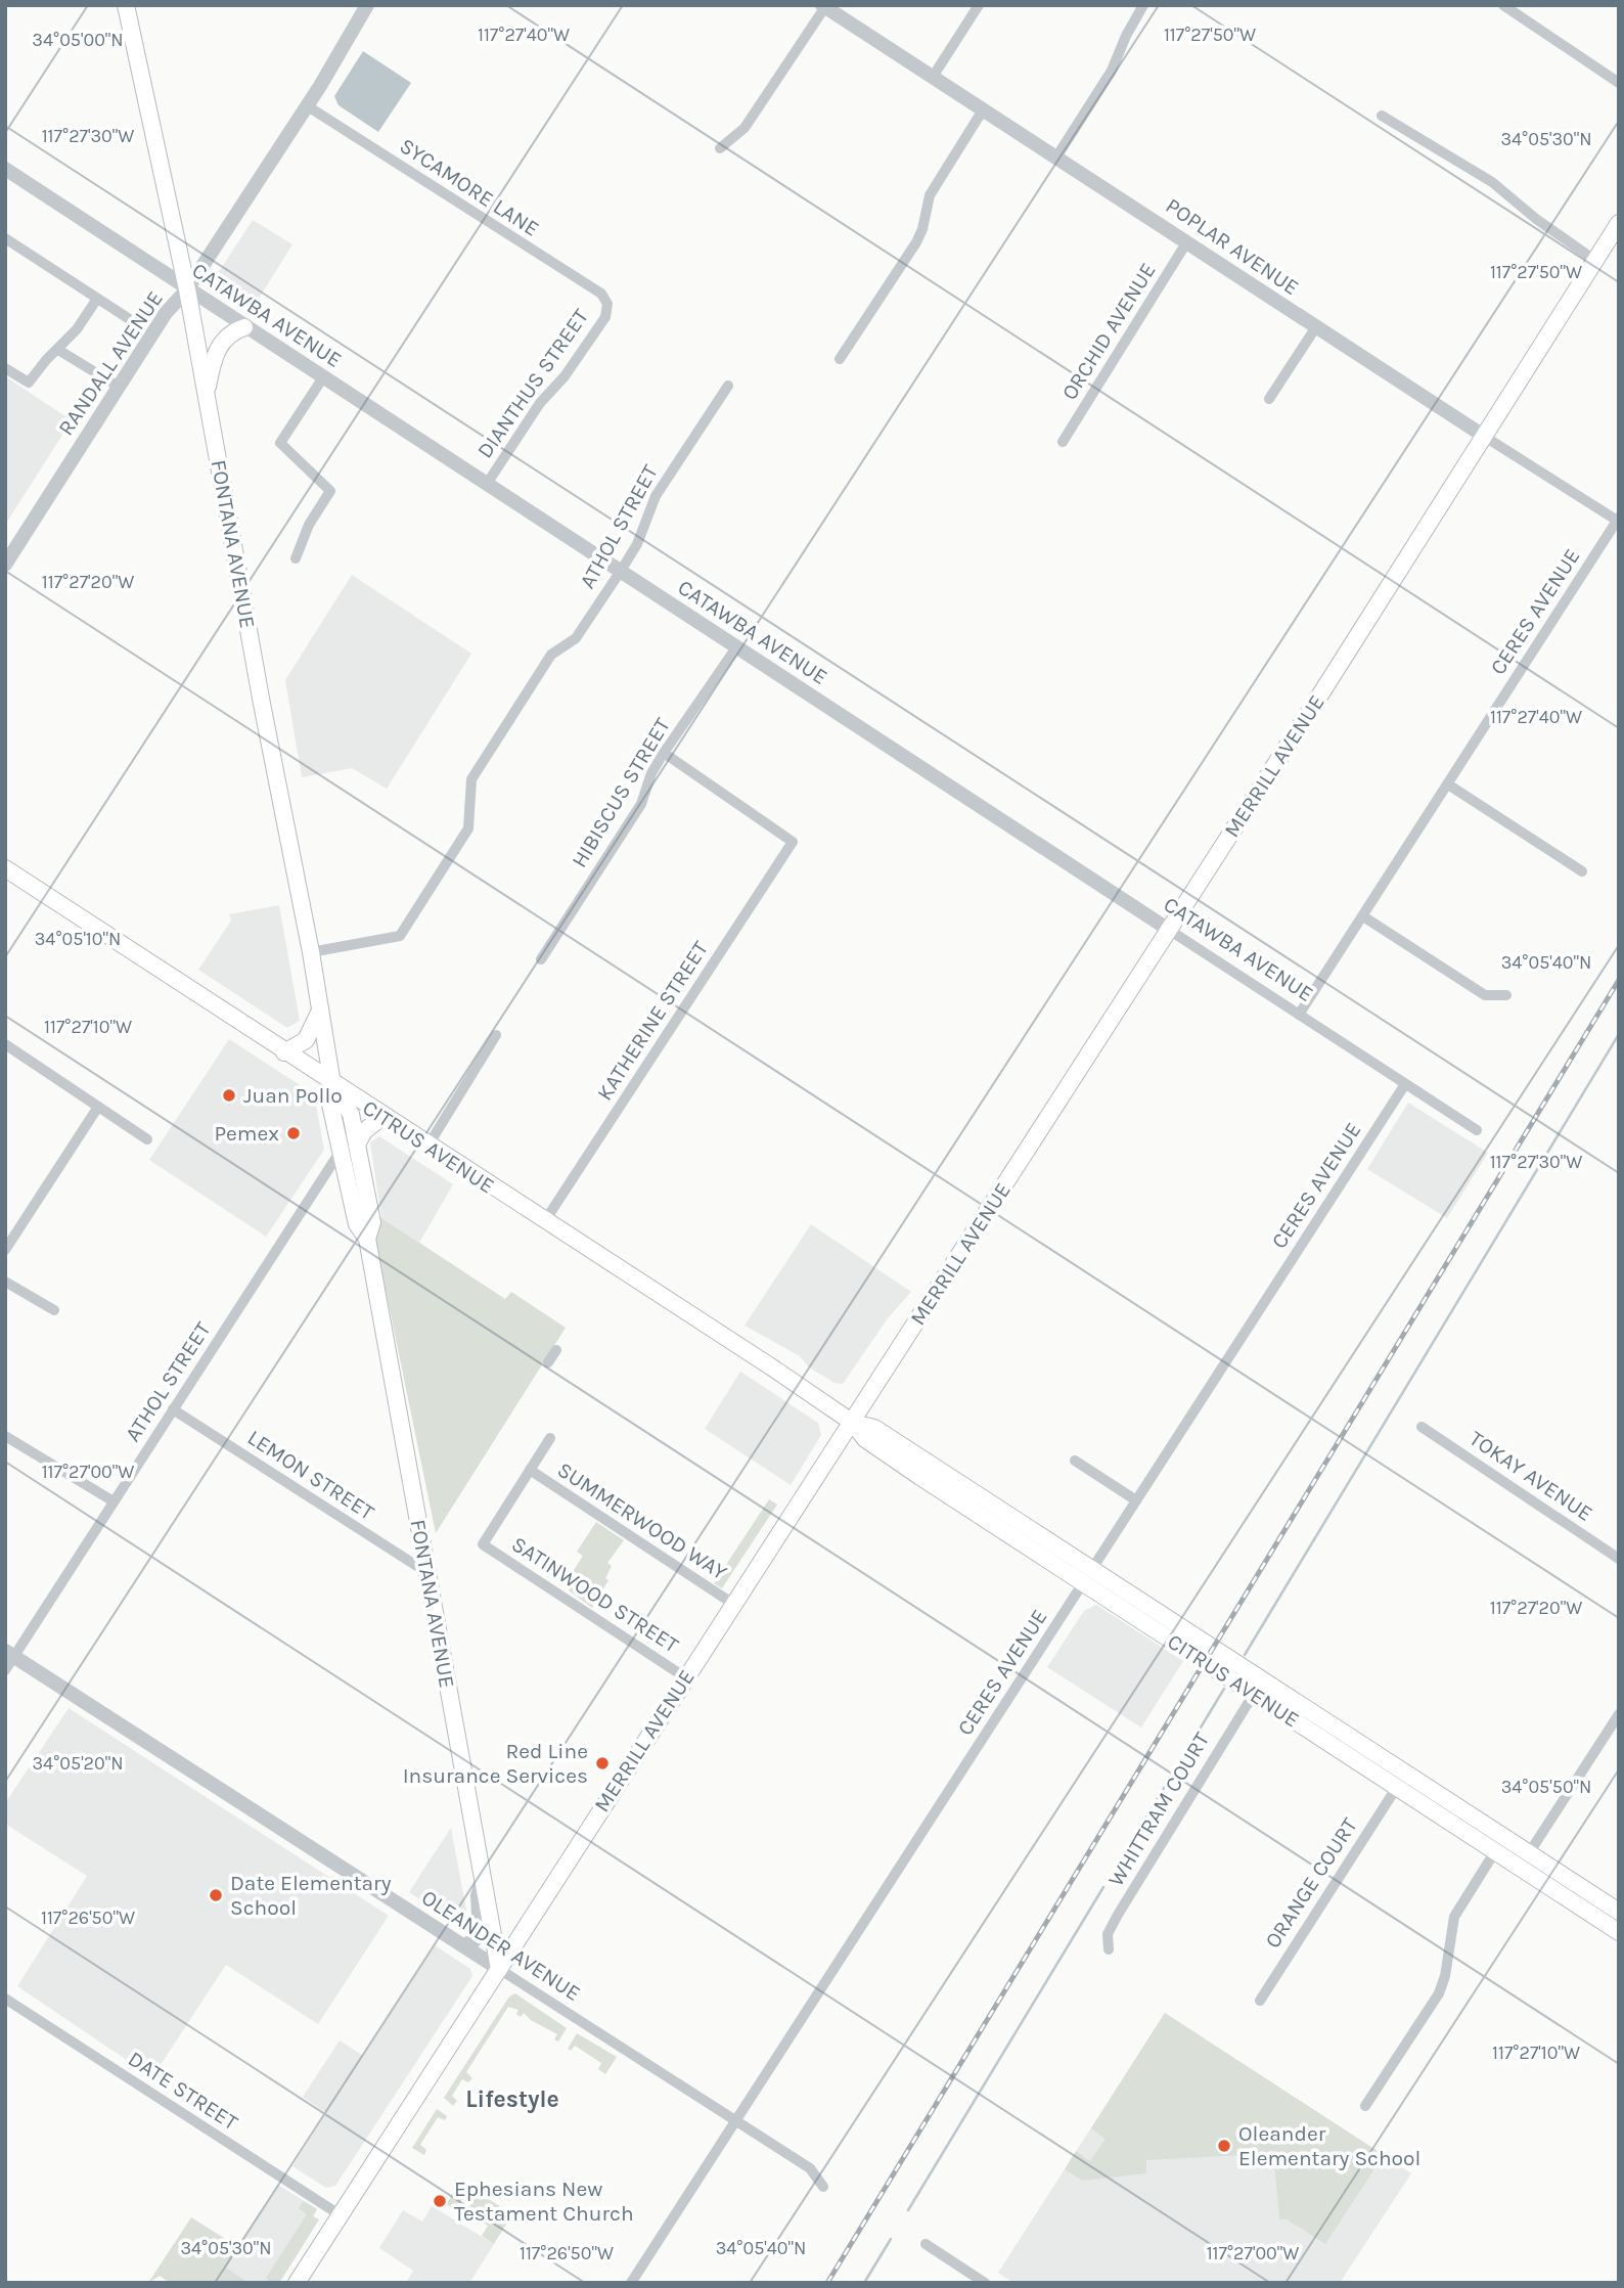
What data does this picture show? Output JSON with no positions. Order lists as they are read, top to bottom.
{
  "streets": {
    "main road": ["FONTANA AVENUE", "MERRILL AVENUE", "CITRUS AVENUE"],
    "street": [
      "SYCAMORE LANE",
      "POPLAR AVENUE",
      "CATAWBA AVENUE",
      "ORCHID AVENUE",
      "RANDALL AVENUE",
      "DIANTHUS STREET",
      "ATHOL STREET",
      "CERES AVENUE",
      "HIBISCUS STREET",
      "KATHERINE STREET",
      "LEMON STREET",
      "TOKAY AVENUE",
      "SUMMERWOOD WAY",
      "SATINWOOD STREET",
      "WHITTRAM COURT",
      "ORANGE COURT",
      "OLEANDER AVENUE",
      "DATE STREET"
    ]
  },
  "crossings": [
    ["SYCAMORE LANE", "RANDALL AVENUE"],
    ["SYCAMORE LANE", "DIANTHUS STREET"],
    ["POPLAR AVENUE", "ORCHID AVENUE"],
    ["POPLAR AVENUE", "CERES AVENUE"],
    ["POPLAR AVENUE", "MERRILL AVENUE"],
    ["CATAWBA AVENUE", "RANDALL AVENUE"],
    ["CATAWBA AVENUE", "DIANTHUS STREET"],
    ["CATAWBA AVENUE", "ATHOL STREET"],
    ["CATAWBA AVENUE", "FONTANA AVENUE"],
    ["CATAWBA AVENUE", "CERES AVENUE"],
    ["CATAWBA AVENUE", "MERRILL AVENUE"],
    ["CATAWBA AVENUE", "HIBISCUS STREET"],
    ["RANDALL AVENUE", "FONTANA AVENUE"],
    ["ATHOL STREET", "FONTANA AVENUE"],
    ["ATHOL STREET", "LEMON STREET"],
    ["ATHOL STREET", "OLEANDER AVENUE"],
    ["FONTANA AVENUE", "MERRILL AVENUE"],
    ["FONTANA AVENUE", "CITRUS AVENUE"],
    ["FONTANA AVENUE", "LEMON STREET"],
    ["FONTANA AVENUE", "OLEANDER AVENUE"],
    ["CERES AVENUE", "CITRUS AVENUE"],
    ["CERES AVENUE", "OLEANDER AVENUE"],
    ["MERRILL AVENUE", "CITRUS AVENUE"],
    ["MERRILL AVENUE", "SUMMERWOOD WAY"],
    ["MERRILL AVENUE", "SATINWOOD STREET"],
    ["MERRILL AVENUE", "OLEANDER AVENUE"],
    ["MERRILL AVENUE", "DATE STREET"],
    ["HIBISCUS STREET", "KATHERINE STREET"],
    ["KATHERINE STREET", "CITRUS AVENUE"],
    ["CITRUS AVENUE", "WHITTRAM COURT"],
    ["CITRUS AVENUE", "ORANGE COURT"],
    ["SUMMERWOOD WAY", "SATINWOOD STREET"]
  ],
  "districts": ["Lifestyle"],
  "places": [
    "Juan Pollo",
    "Pemex",
    "Red Line Insurance Services",
    "Date Elementary School",
    "Oleander Elementary School",
    "Ephesians New Testament Church"
  ],
  "coordinates": [
    "117°27'50\"W",
    "117°27'40\"W",
    "34°05'00\"N",
    "117°27'30\"W",
    "34°05'30\"N",
    "117°27'20\"W",
    "34°05'10\"N",
    "34°05'40\"N",
    "117°27'10\"W",
    "117°27'00\"W",
    "34°05'20\"N",
    "34°05'50\"N",
    "117°26'50\"W"
  ]
}
